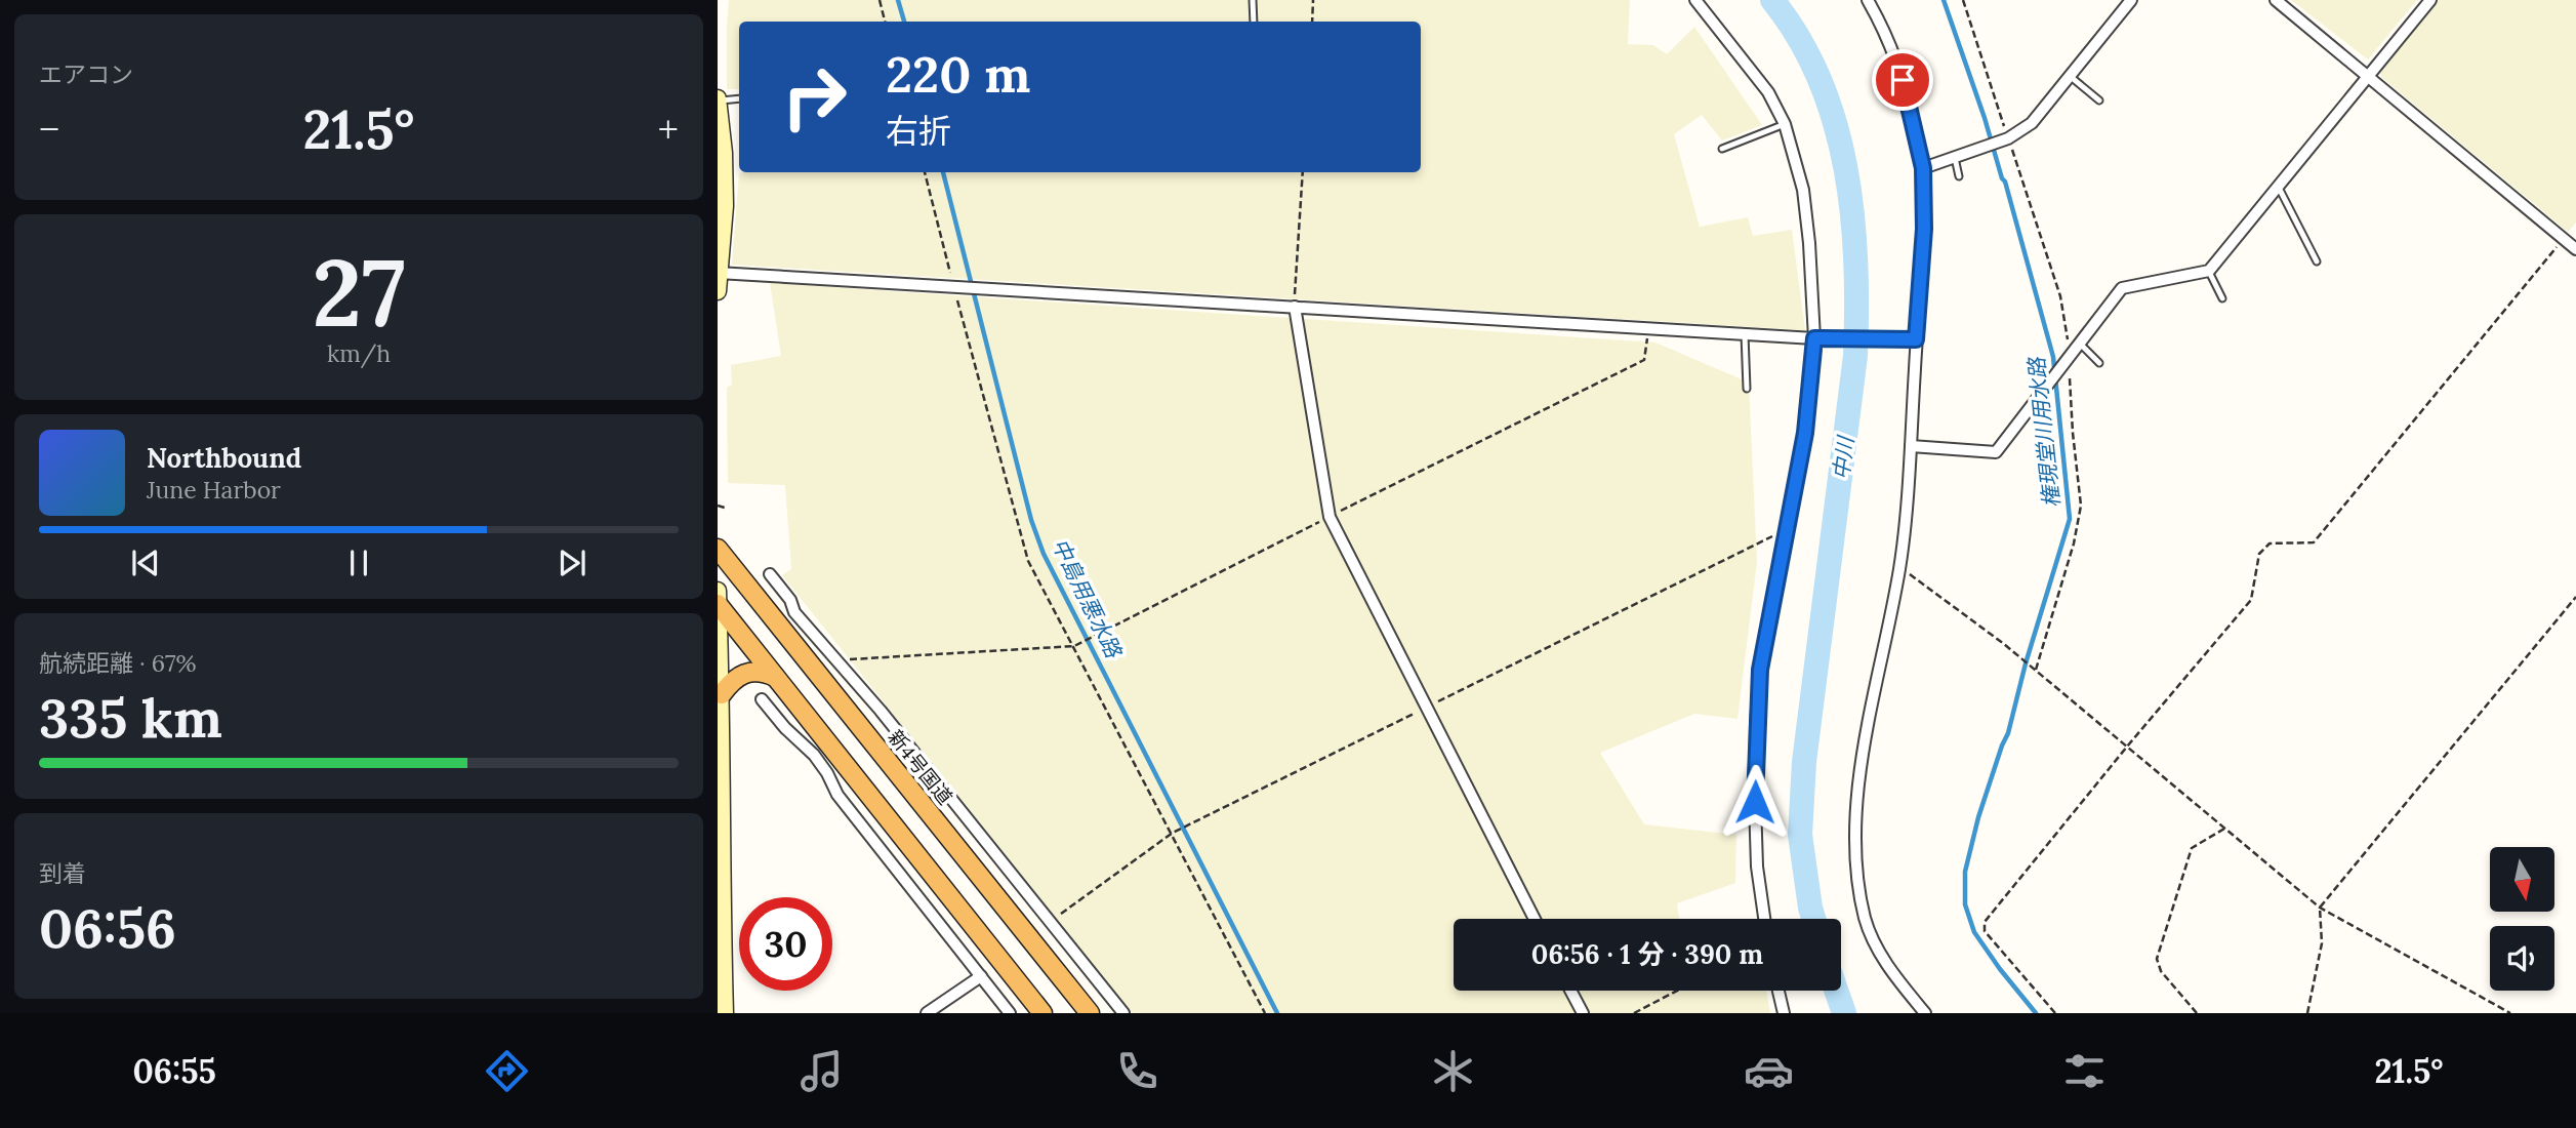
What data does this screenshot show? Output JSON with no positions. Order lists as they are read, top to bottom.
{
  "streets": {
    "highway": ["新4号国道"]
  },
  "water": ["権現堂川用水路", "中川", "中島用悪水路"],
  "north": "bottom",
  "page": {
    "tile": [
      "エアコン",
      ["27", "km/h"],
      ["航続距離 · 67%", "335 km"],
      ["到着", "06:56"]
    ],
    "turn": ["220 m", "右折"],
    "heat": ["−", "21.5°", "+"],
    "song": ["Northbound", "June Harbor"],
    "limit": "30",
    "trip": "06:56 · 1 分 · 390 m",
    "tabs": ["06:55", "21.5°"]
  }
}
